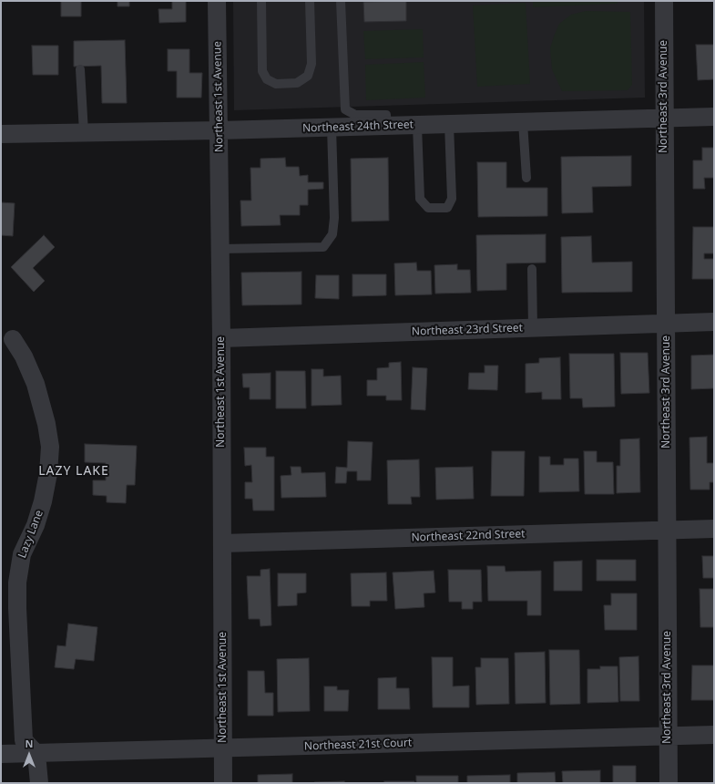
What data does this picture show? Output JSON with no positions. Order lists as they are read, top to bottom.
{
  "streets": {
    "street": [
      "Northeast 1st Avenue",
      "Northeast 3rd Avenue",
      "Northeast 24th Street",
      "Northeast 23rd Street",
      "Lazy Lane",
      "Northeast 22nd Street",
      "Northeast 21st Court"
    ]
  },
  "crossings": [
    ["Northeast 1st Avenue", "Northeast 24th Street"],
    ["Northeast 1st Avenue", "Northeast 23rd Street"],
    ["Northeast 1st Avenue", "Northeast 22nd Street"],
    ["Northeast 1st Avenue", "Northeast 21st Court"],
    ["Northeast 3rd Avenue", "Northeast 24th Street"],
    ["Northeast 3rd Avenue", "Northeast 23rd Street"],
    ["Northeast 3rd Avenue", "Northeast 22nd Street"],
    ["Northeast 3rd Avenue", "Northeast 21st Court"],
    ["Lazy Lane", "Northeast 21st Court"]
  ],
  "districts": ["LAZY LAKE"],
  "north": "top"
}
